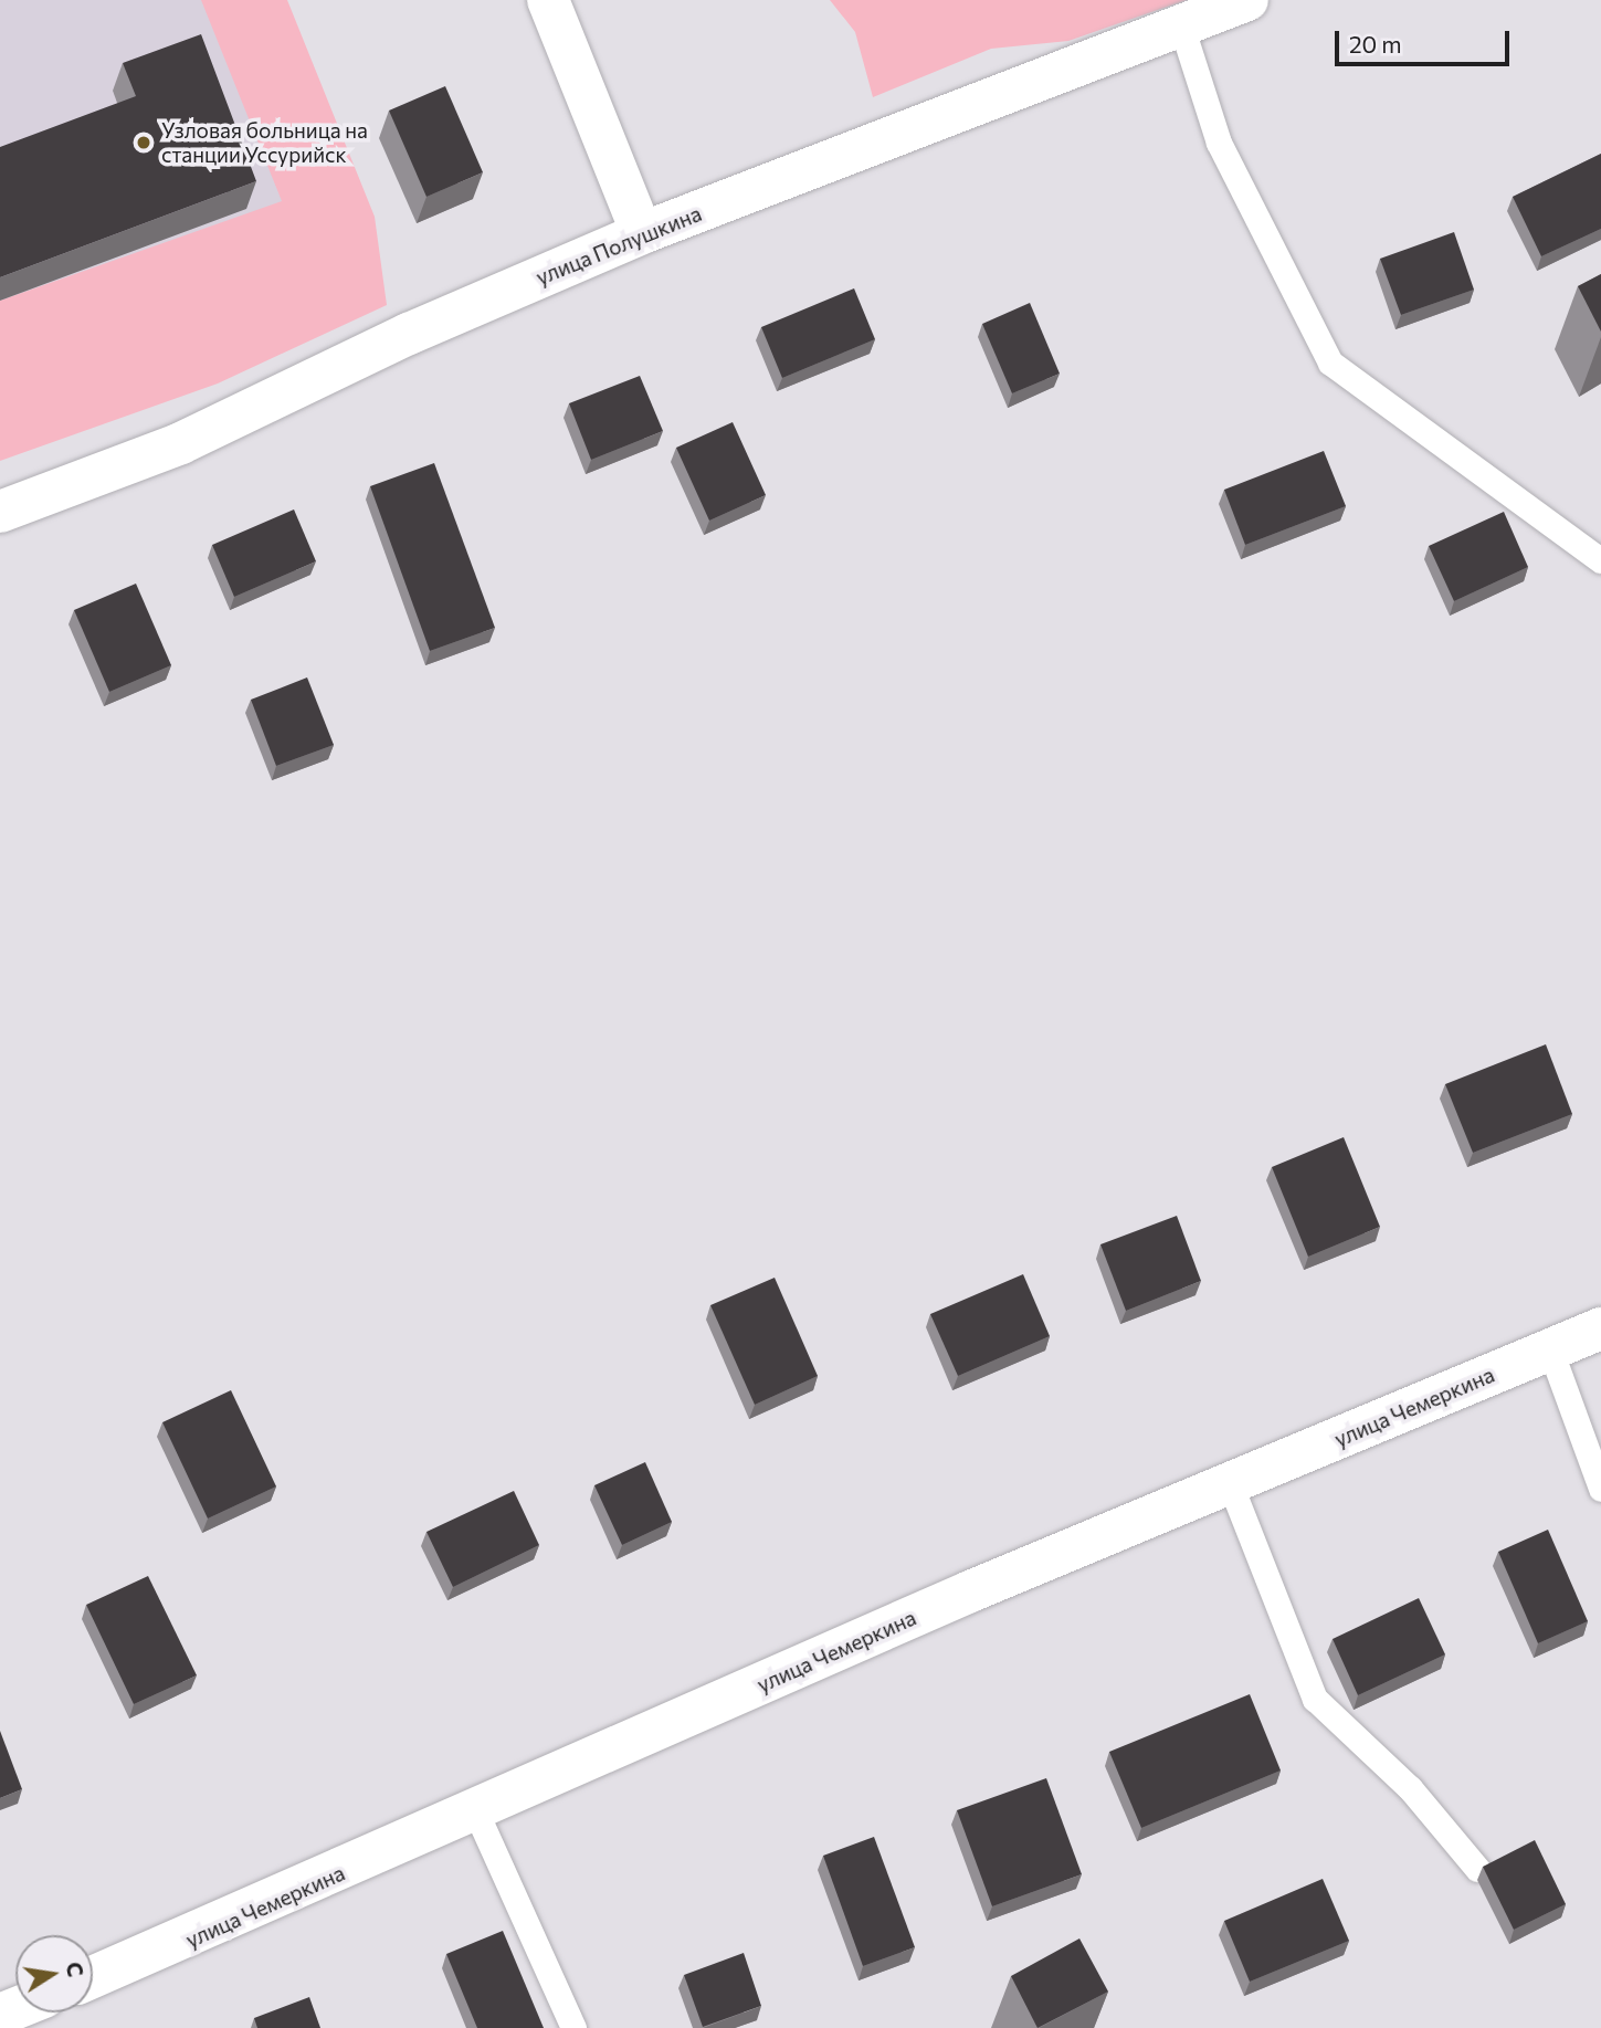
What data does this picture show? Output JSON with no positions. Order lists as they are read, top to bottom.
{
  "streets": {
    "street": ["улица Полушкина", "улица Чемеркина"]
  },
  "places": ["Узловая больница на станции Уссурийск"],
  "scale_bar": "20 m",
  "north": "right"
}
